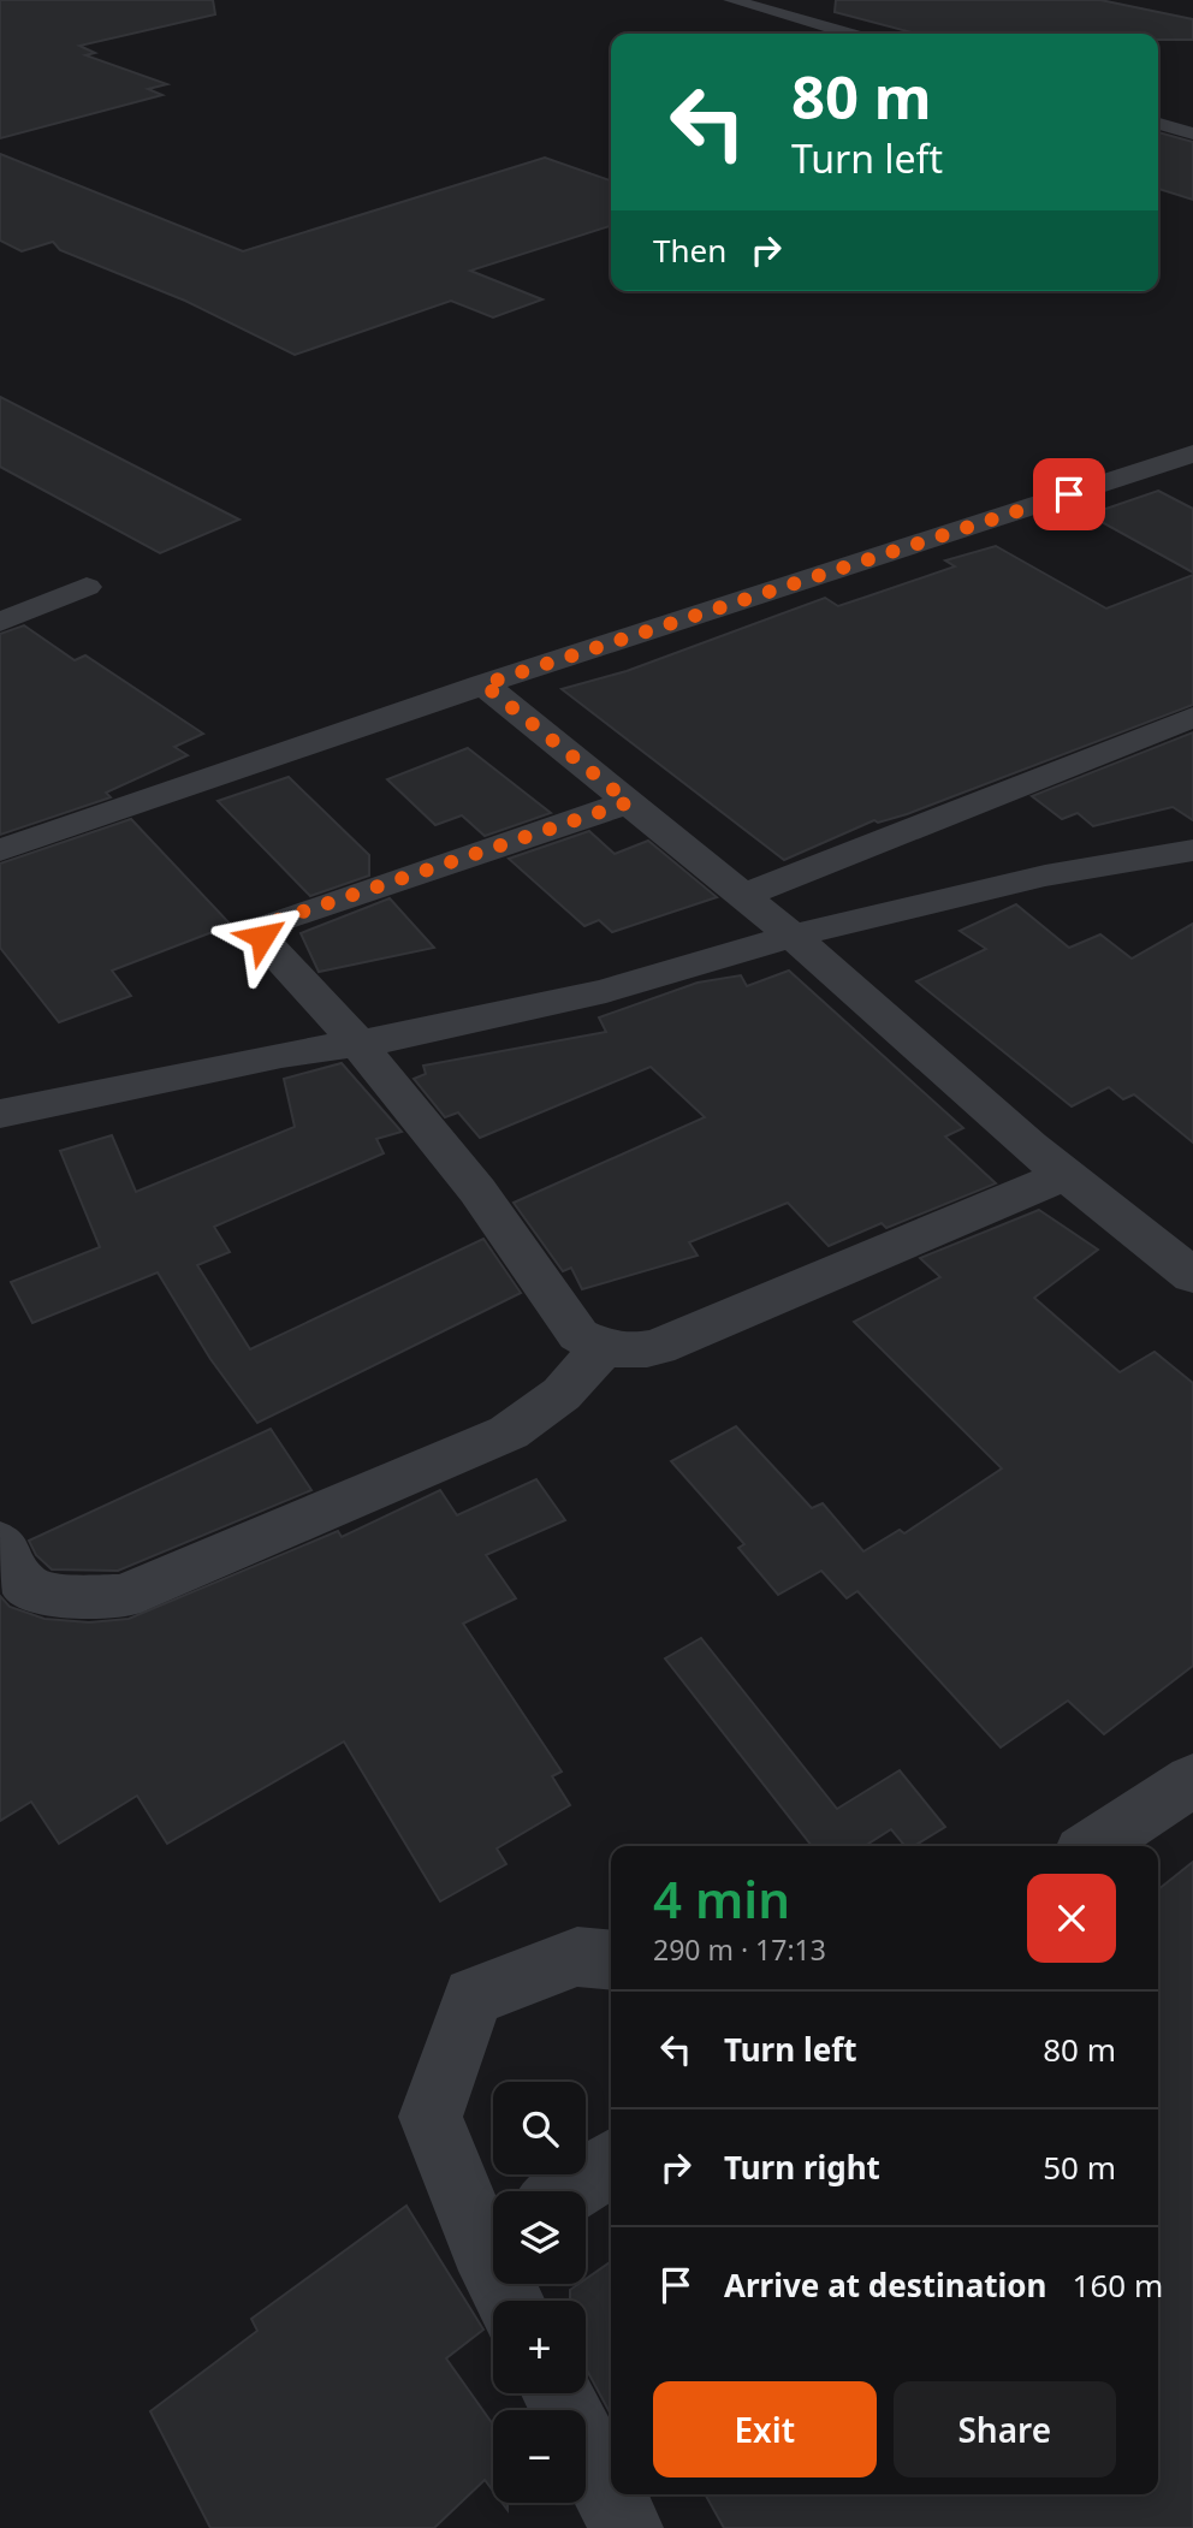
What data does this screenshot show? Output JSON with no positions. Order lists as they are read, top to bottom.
{
  "page": {
    "turn": ["80 m", "Turn left"],
    "then": "Then",
    "heading": ["4 min", "290 m · 17:13"],
    "list": [
      {
        "name": "Turn left",
        "value": "80 m"
      },
      {
        "name": "Turn right",
        "value": "50 m"
      },
      {
        "name": "Arrive at destination",
        "value": "160 m"
      }
    ],
    "map_buttons": ["+", "−"],
    "buttons": ["Exit", "Share"]
  }
}
